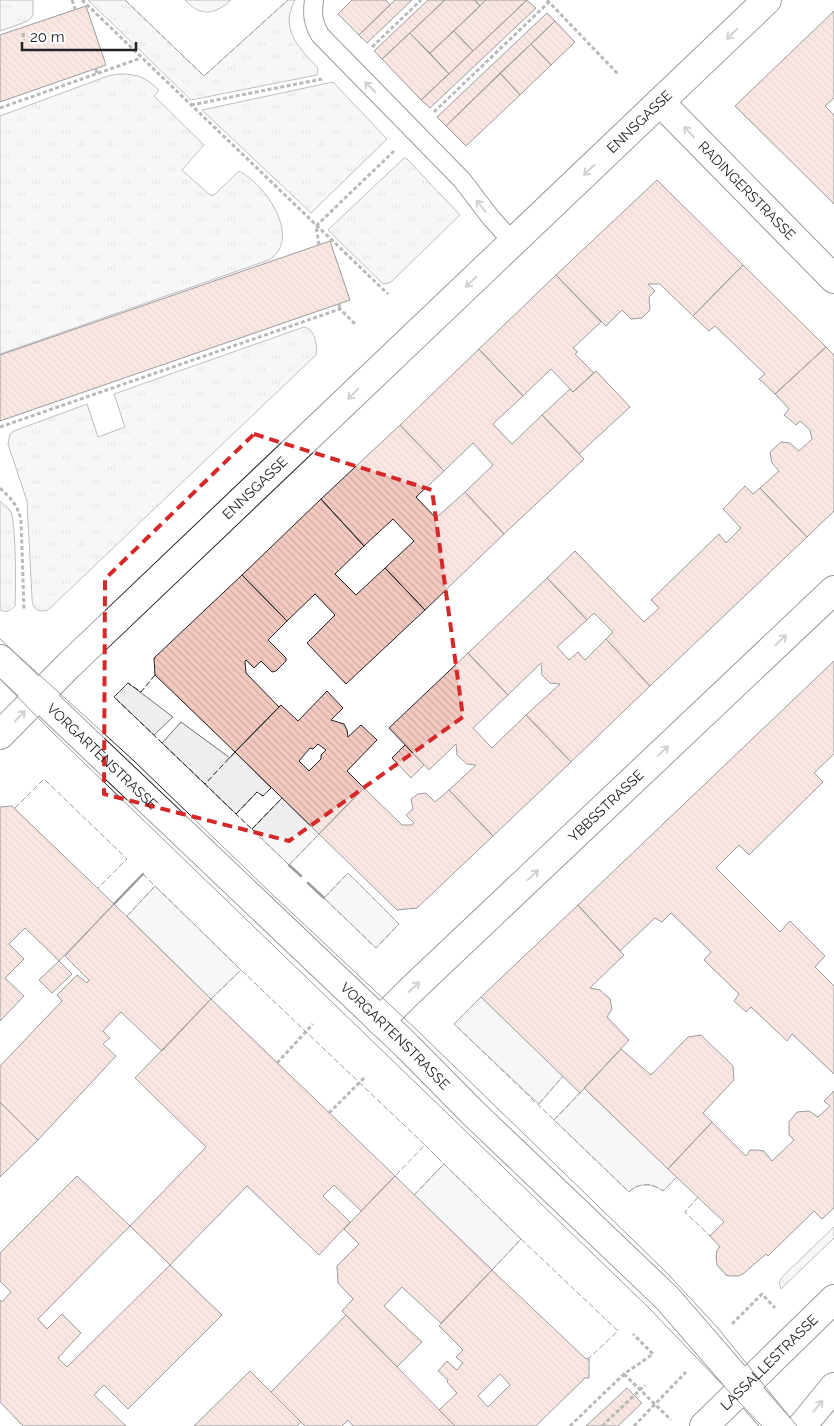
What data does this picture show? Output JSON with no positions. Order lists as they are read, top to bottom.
{
  "streets": {
    "street": [
      "ENNSGASSE",
      "RADINGERSTRASSE",
      "VORGARTENSTRASSE",
      "YBBSSTRASSE",
      "LASSALLESTRASSE"
    ]
  },
  "crossings": [
    ["ENNSGASSE", "RADINGERSTRASSE"],
    ["ENNSGASSE", "VORGARTENSTRASSE"],
    ["VORGARTENSTRASSE", "YBBSSTRASSE"],
    ["VORGARTENSTRASSE", "LASSALLESTRASSE"]
  ],
  "one_way": ["ENNSGASSE", "RADINGERSTRASSE", "YBBSSTRASSE"],
  "scale_bar": "20 m"
}
